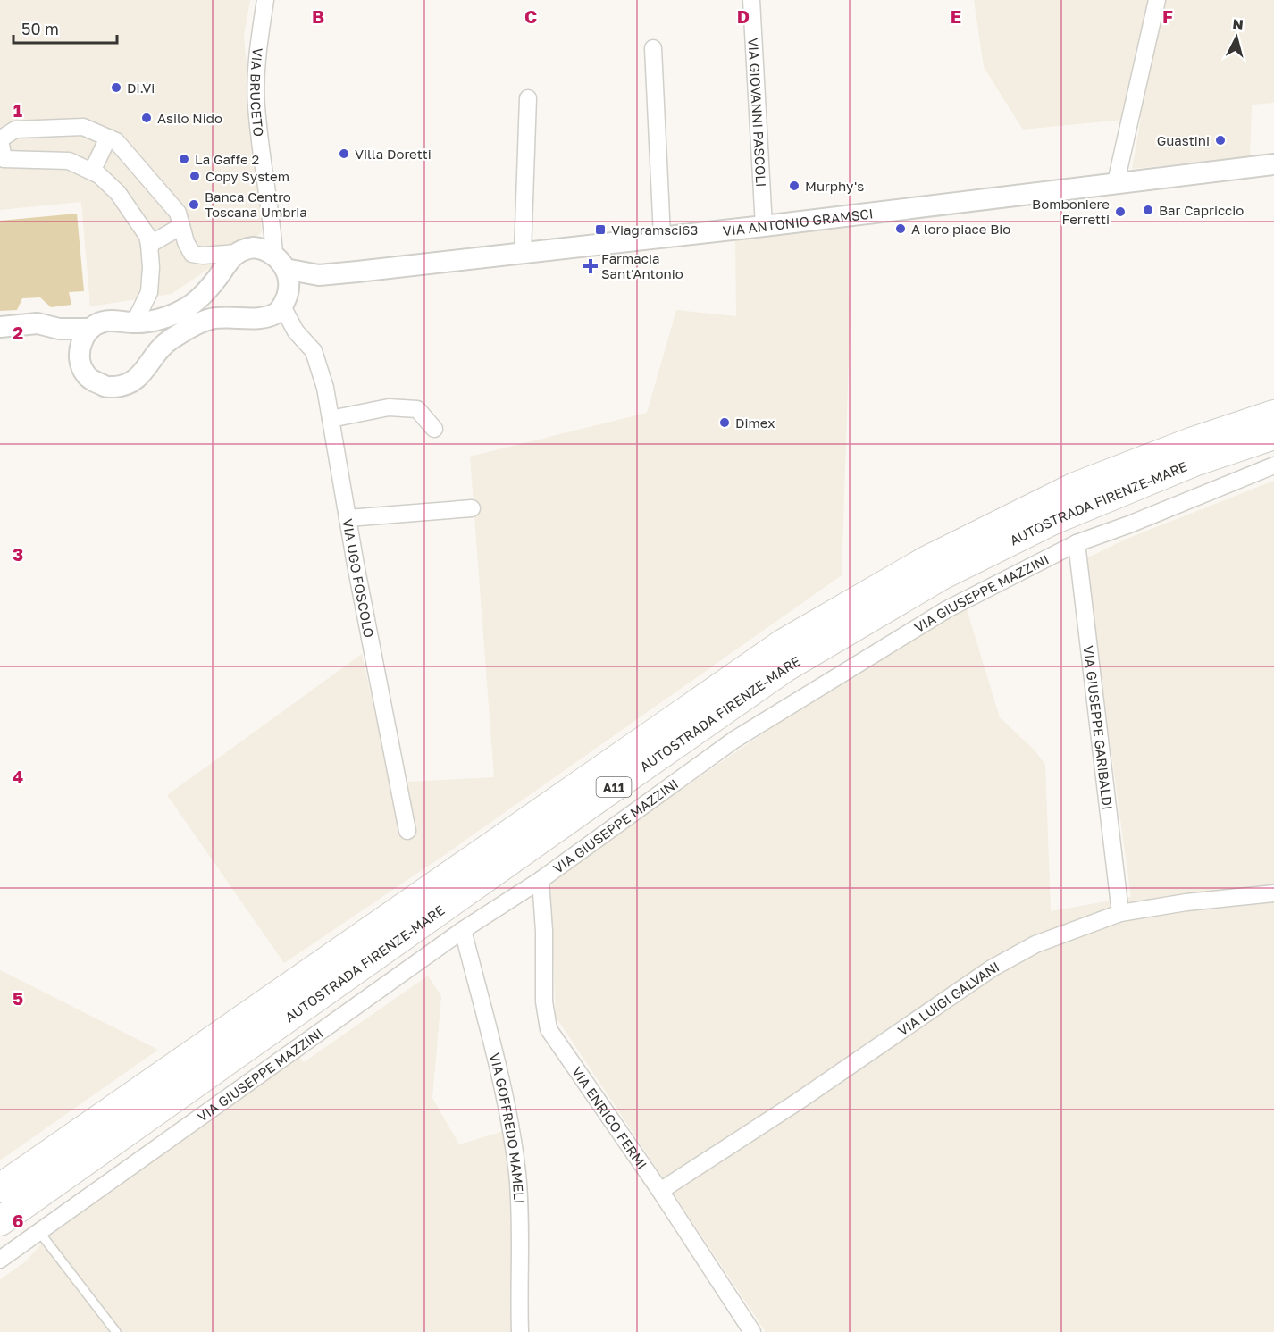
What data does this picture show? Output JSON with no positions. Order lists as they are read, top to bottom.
{
  "streets": {
    "highway": ["AUTOSTRADA FIRENZE-MARE", "A11"],
    "street": [
      "VIA BRUCETO",
      "VIA GIOVANNI PASCOLI",
      "VIA ANTONIO GRAMSCI",
      "VIA UGO FOSCOLO",
      "VIA GIUSEPPE MAZZINI",
      "VIA GIUSEPPE GARIBALDI",
      "VIA LUIGI GALVANI",
      "VIA ENRICO FERMI",
      "VIA GOFFREDO MAMELI"
    ]
  },
  "crossings": [
    ["VIA BRUCETO", "VIA ANTONIO GRAMSCI"],
    ["VIA GIOVANNI PASCOLI", "VIA ANTONIO GRAMSCI"],
    ["VIA ANTONIO GRAMSCI", "VIA UGO FOSCOLO"],
    ["VIA GIUSEPPE MAZZINI", "VIA GIUSEPPE GARIBALDI"],
    ["VIA GIUSEPPE MAZZINI", "VIA ENRICO FERMI"],
    ["VIA GIUSEPPE MAZZINI", "VIA GOFFREDO MAMELI"],
    ["VIA GIUSEPPE GARIBALDI", "VIA LUIGI GALVANI"],
    ["VIA LUIGI GALVANI", "VIA ENRICO FERMI"]
  ],
  "places": {
    "other": [
      "Di.Vi",
      "Asilo Nido",
      "Guastini",
      "Villa Doretti",
      "La Gaffe 2",
      "Copy System",
      "Murphy's",
      "Banca Centro Toscana Umbria",
      "Bar Capriccio",
      "Bomboniere Ferretti",
      "A loro piace Bio",
      "Dimex"
    ],
    "transit": ["Viagramsci63"],
    "health": ["Farmacia Sant'Antonio"]
  },
  "scale_bar": "50 m",
  "north": "top",
  "grid": {
    "columns": [
      "B",
      "C",
      "D",
      "E",
      "F"
    ],
    "rows": [
      "1",
      "2",
      "3",
      "4",
      "5",
      "6"
    ]
  }
}
